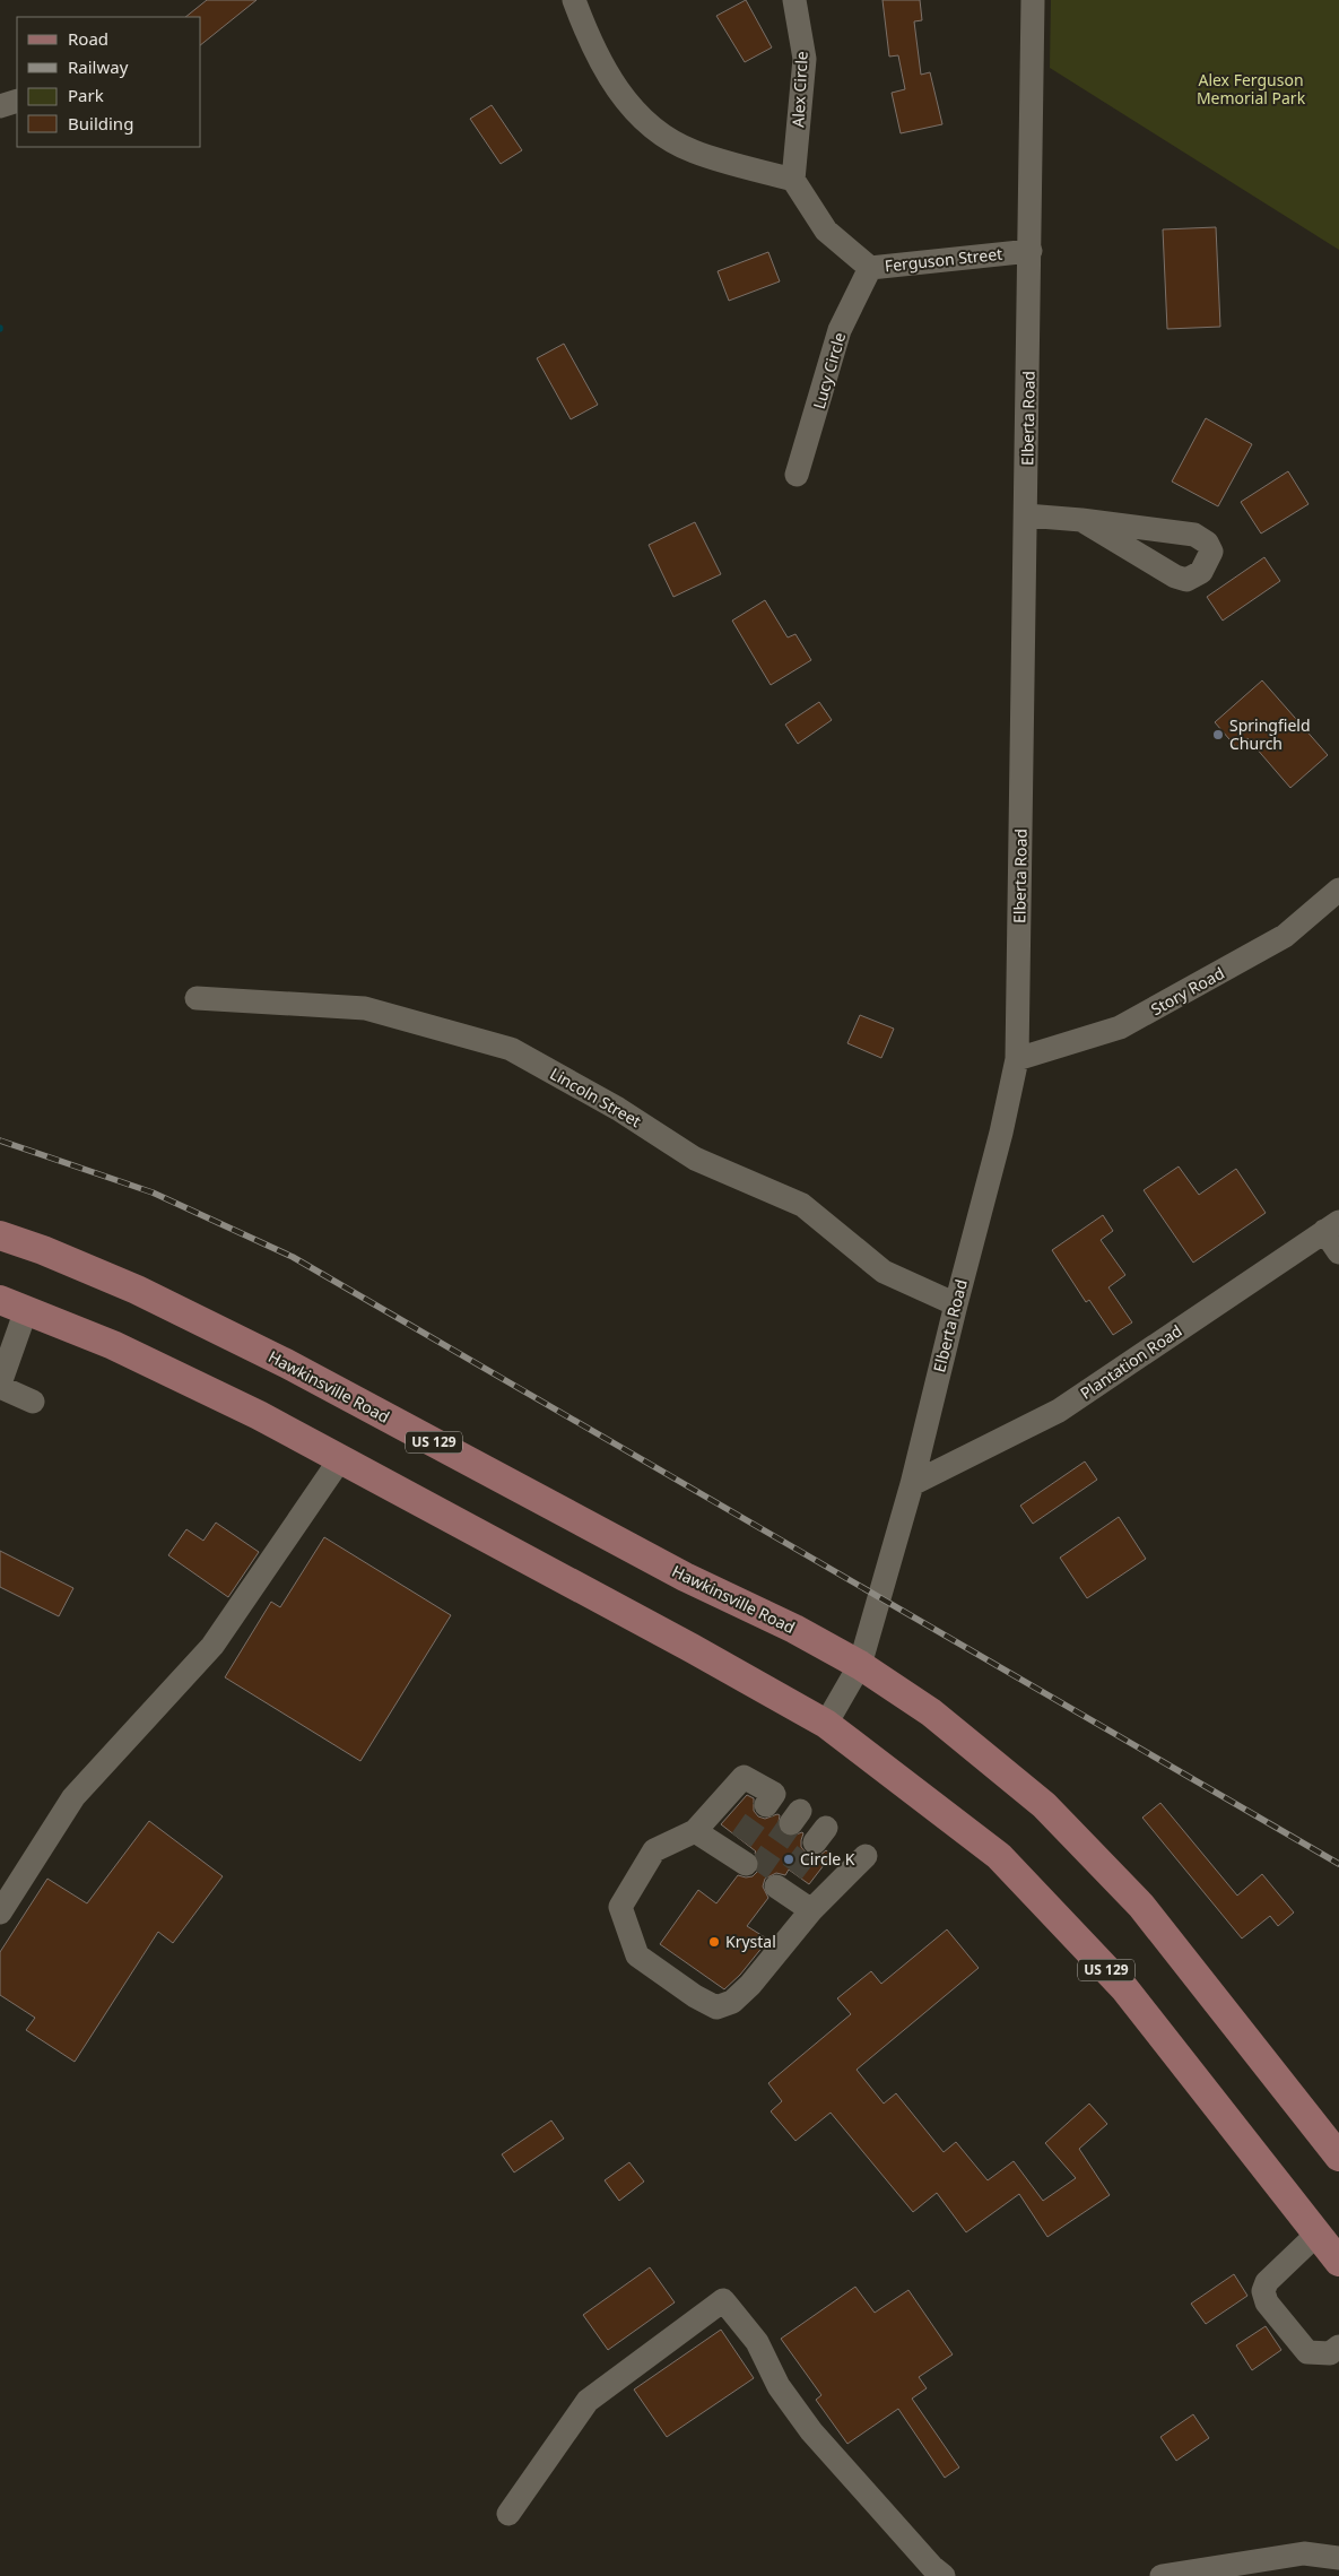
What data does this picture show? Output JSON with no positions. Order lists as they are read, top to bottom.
{
  "streets": {
    "main road": ["Hawkinsville Road", "US 129"],
    "street": [
      "Alex Circle",
      "Ferguson Street",
      "Lucy Circle",
      "Elberta Road",
      "Story Road",
      "Lincoln Street",
      "Plantation Road"
    ]
  },
  "crossings": [
    ["Alex Circle", "Ferguson Street"],
    ["Ferguson Street", "Lucy Circle"],
    ["Ferguson Street", "Elberta Road"],
    ["Elberta Road", "Story Road"],
    ["Elberta Road", "Lincoln Street"],
    ["Elberta Road", "Plantation Road"],
    ["Elberta Road", "Hawkinsville Road"],
    ["Elberta Road", "US 129"],
    ["Hawkinsville Road", "US 129"]
  ],
  "parks": ["Alex Ferguson Memorial Park"],
  "places": ["Springfield Church", "Circle K", "Krystal"],
  "legend": [
    "Road",
    "Railway",
    "Park",
    "Building"
  ]
}
